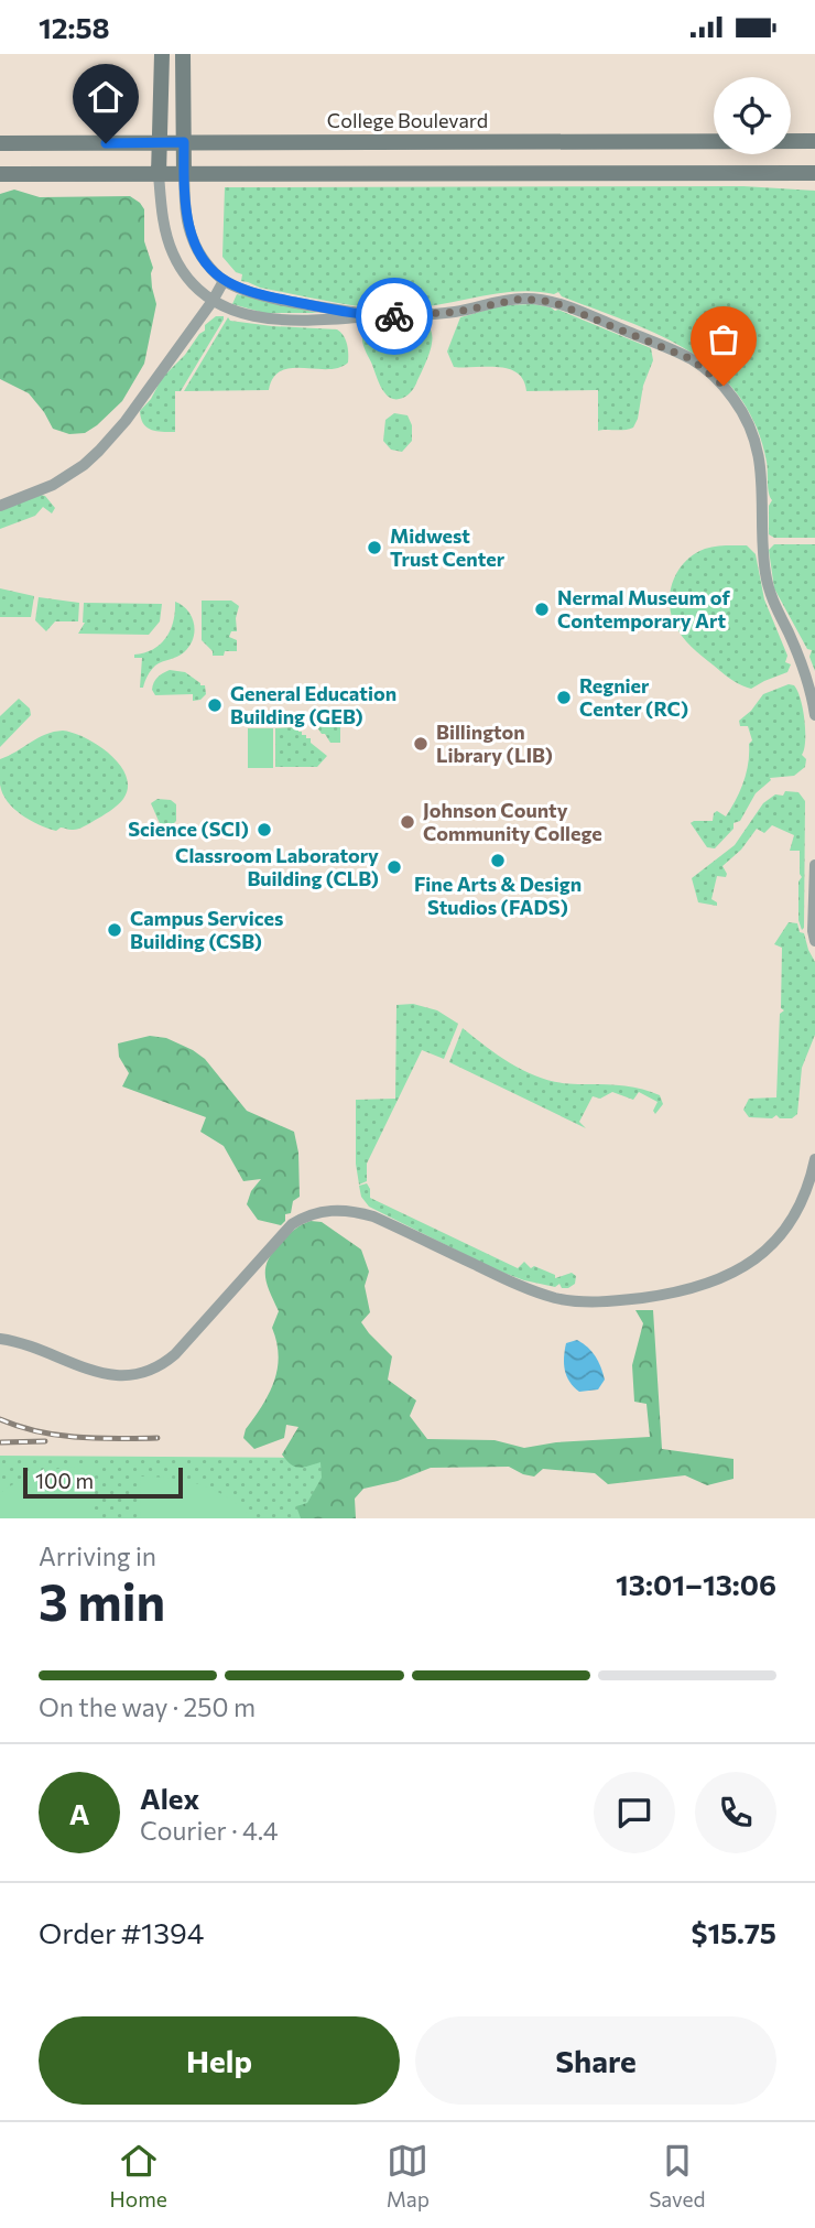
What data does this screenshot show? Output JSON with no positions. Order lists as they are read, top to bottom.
{
  "streets": {
    "main road": ["College Boulevard"]
  },
  "places": [
    "Midwest Trust Center",
    "Nermal Museum of Contemporary Art",
    "Regnier Center (RC)",
    "General Education Building (GEB)",
    "Billington Library (LIB)",
    "Johnson County Community College",
    "Science (SCI)",
    "Fine Arts & Design Studios (FADS)",
    "Classroom Laboratory Building (CLB)",
    "Campus Services Building (CSB)"
  ],
  "scale_bar": "100 m",
  "page": {
    "status": "12:58",
    "scale": "100 m",
    "heading": ["3 min", "Arriving in", "13:01–13:06"],
    "panel": [
      "Alex",
      "Courier · 4.4",
      "Order #1394",
      "$15.75"
    ],
    "bar": "On the way · 250 m",
    "round": "A",
    "buttons": ["Help", "Share"],
    "tabs": ["Home", "Map", "Saved"]
  }
}
